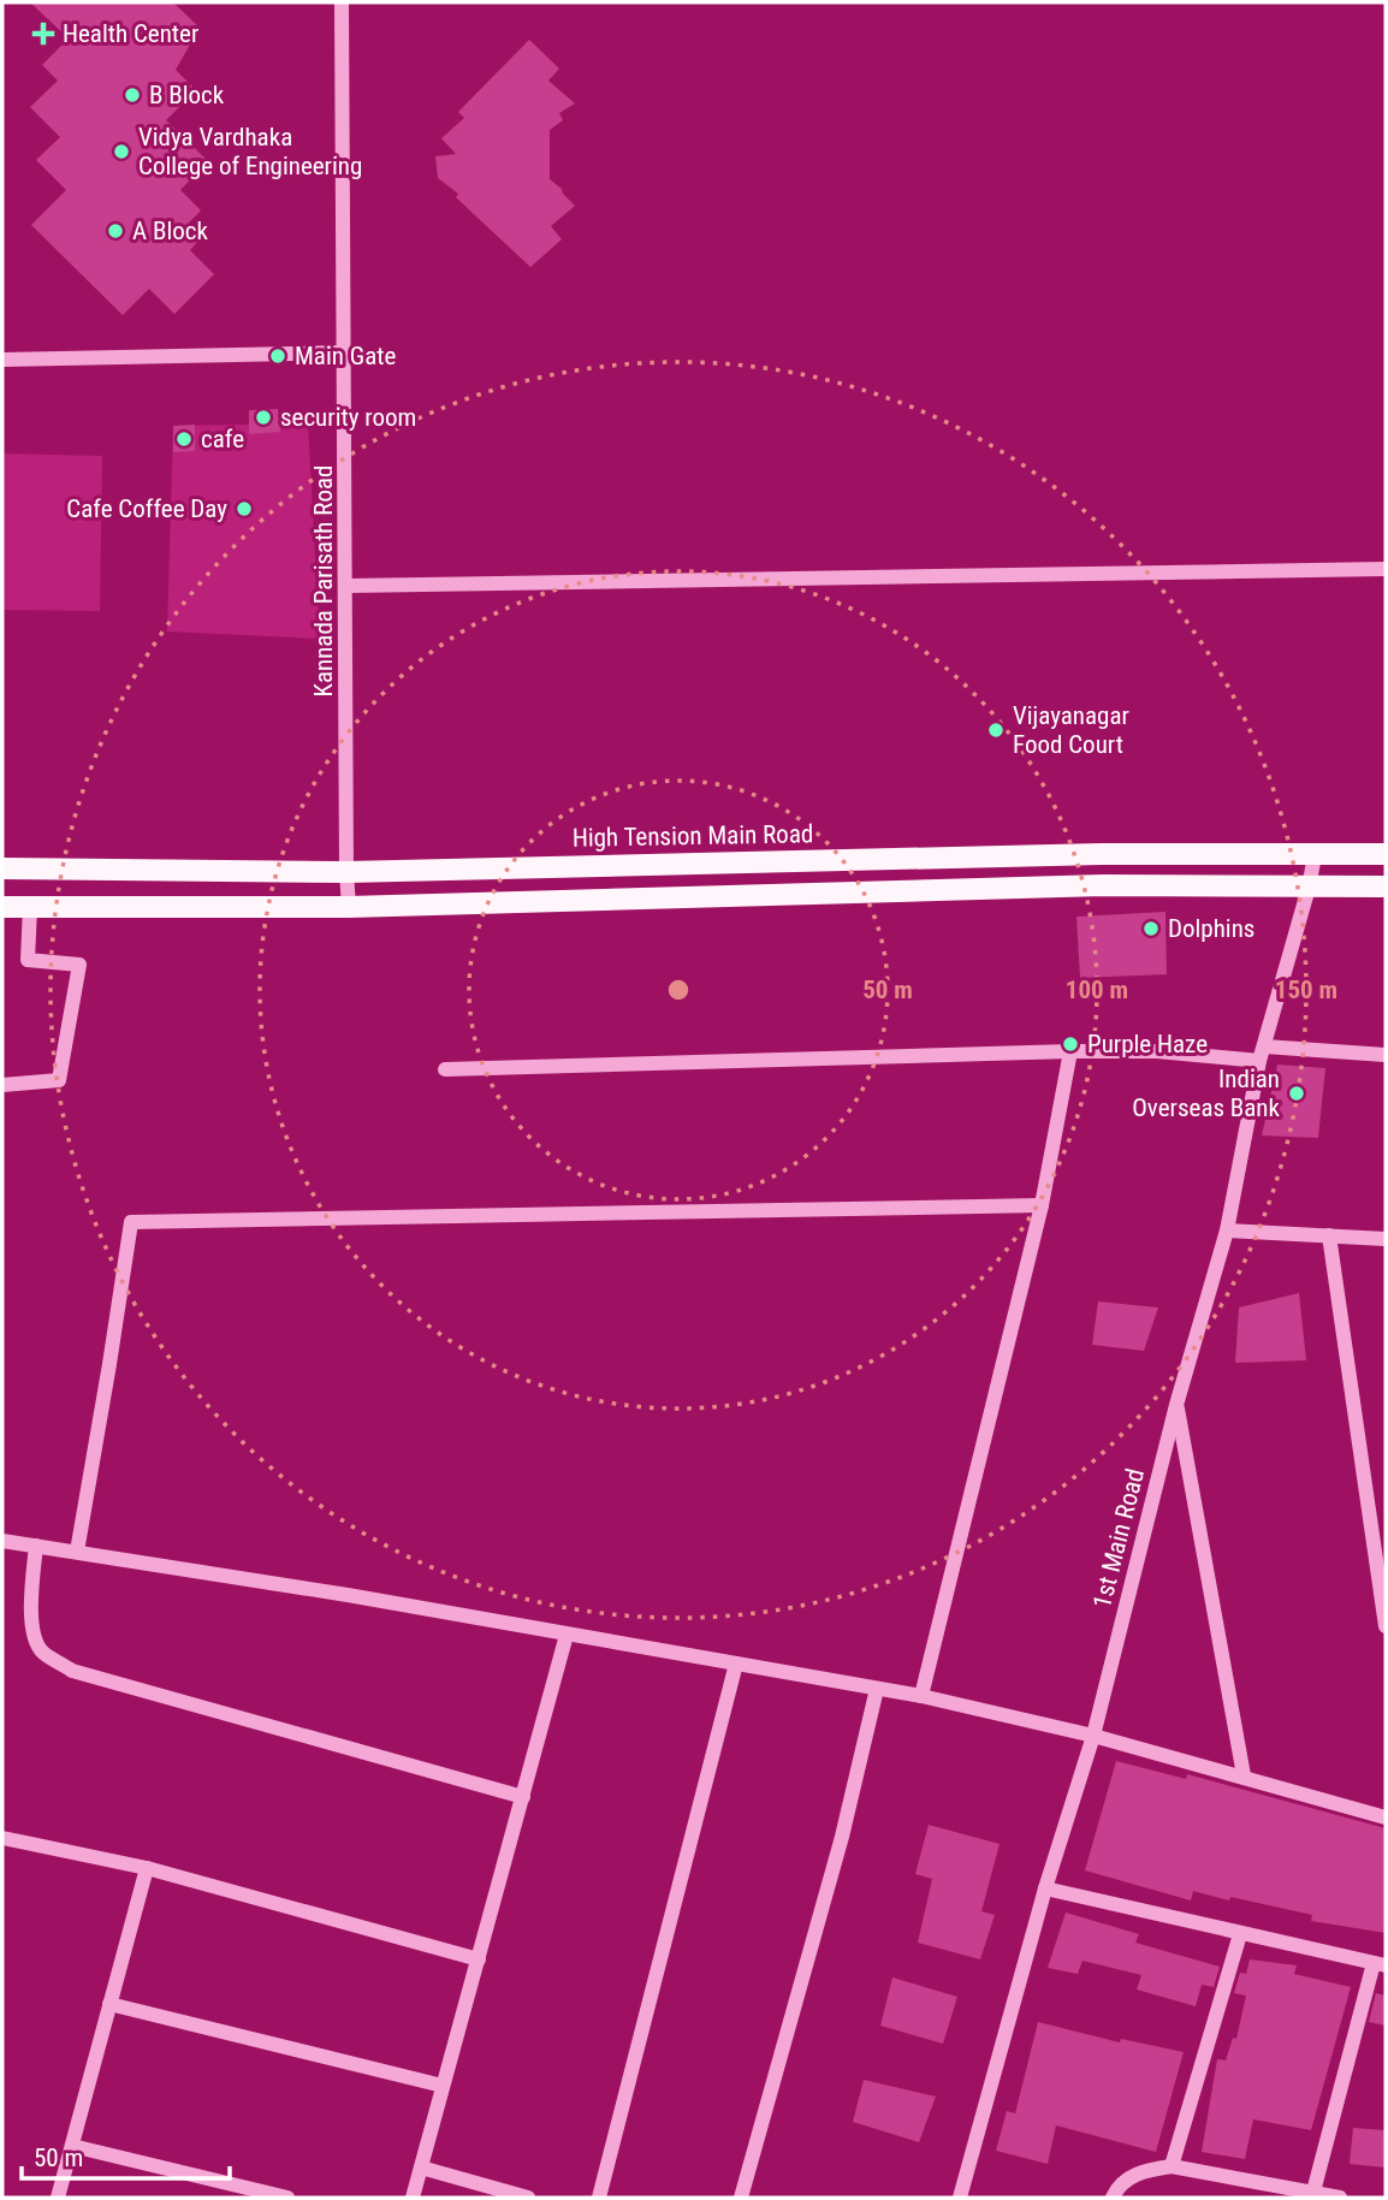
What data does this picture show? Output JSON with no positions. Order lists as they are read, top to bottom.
{
  "streets": {
    "main road": ["High Tension Main Road"],
    "street": ["Kannada Parisath Road", "1st Main Road"]
  },
  "crossings": [
    ["Kannada Parisath Road", "High Tension Main Road"],
    ["High Tension Main Road", "1st Main Road"]
  ],
  "places": {
    "health": ["Health Center"],
    "other": [
      "B Block",
      "Vidya Vardhaka College of Engineering",
      "A Block",
      "Main Gate",
      "security room",
      "cafe",
      "Cafe Coffee Day",
      "Vijayanagar Food Court",
      "Dolphins",
      "Purple Haze",
      "Indian Overseas Bank"
    ]
  },
  "scale_bar": "50 m",
  "rings": ["50 m", "100 m", "150 m"]
}
